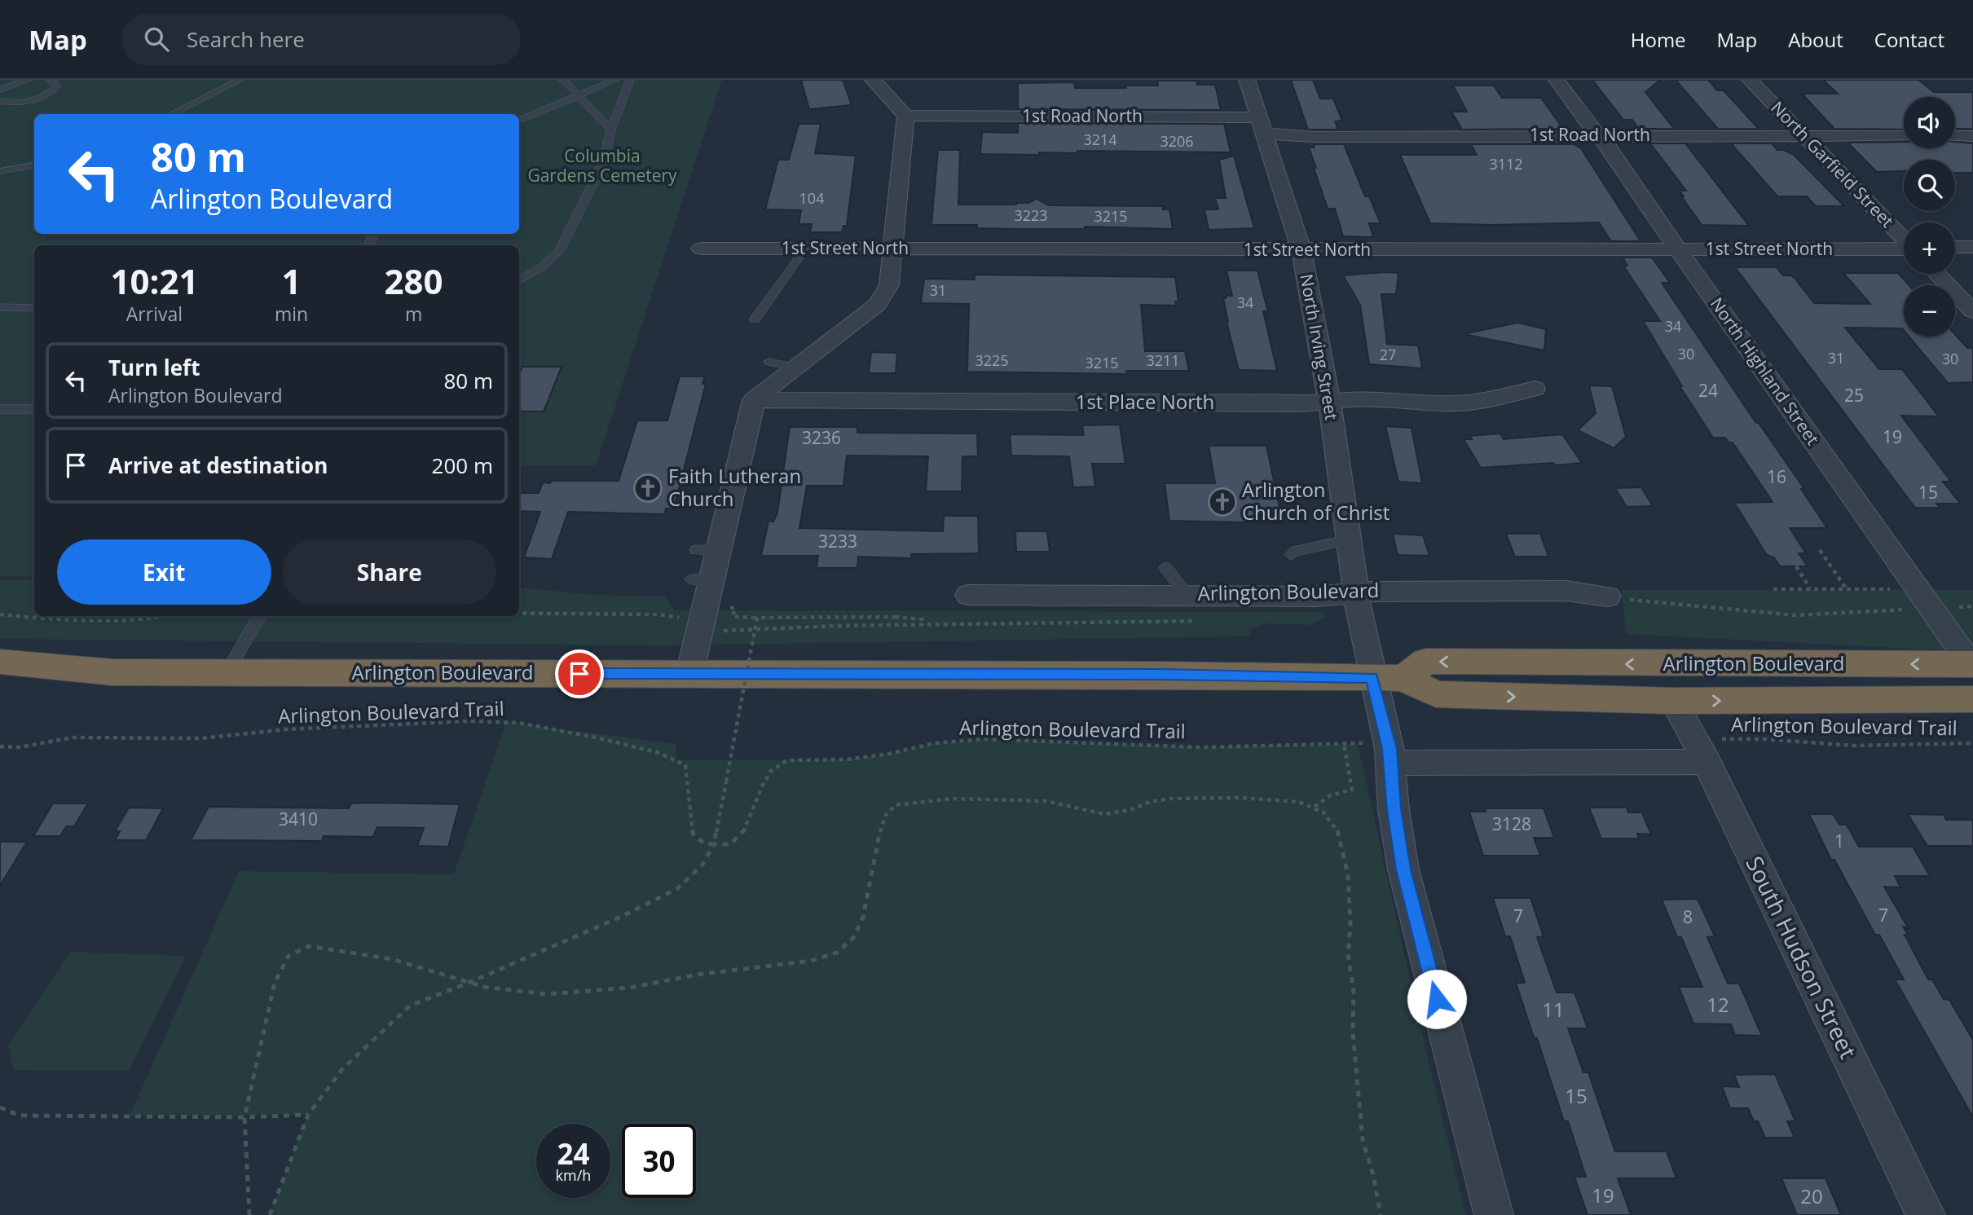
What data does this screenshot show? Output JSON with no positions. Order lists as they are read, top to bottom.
{
  "streets": {
    "highway": ["Arlington Boulevard"],
    "street": [
      "1st Road North",
      "North Garfield Street",
      "1st Street North",
      "North Irving Street",
      "North Highland Street",
      "1st Place North",
      "South Hudson Street"
    ],
    "path": ["Arlington Boulevard Trail"]
  },
  "crossings": [
    ["1st Road North", "North Garfield Street"],
    ["1st Road North", "North Irving Street"],
    ["1st Road North", "North Highland Street"],
    ["1st Street North", "North Irving Street"],
    ["1st Street North", "North Highland Street"],
    ["North Irving Street", "1st Place North"],
    ["North Irving Street", "Arlington Boulevard"],
    ["North Highland Street", "Arlington Boulevard"],
    ["Arlington Boulevard", "South Hudson Street"],
    ["Arlington Boulevard Trail", "South Hudson Street"]
  ],
  "parks": ["Columbia Gardens Cemetery"],
  "places": {
    "church": ["Faith Lutheran Church", "Arlington Church of Christ"]
  },
  "house_numbers": [
    "3214",
    "3206",
    "3112",
    "104",
    "3223",
    "3215",
    "31",
    "34",
    "34",
    "30",
    "27",
    "31",
    "30",
    "3225",
    "3211",
    "3215",
    "24",
    "25",
    "19",
    "3236",
    "16",
    "15",
    "3233",
    "3410",
    "3128",
    "1",
    "7",
    "7",
    "8",
    "12",
    "11",
    "15",
    "19",
    "20"
  ],
  "page": {
    "header": "Map",
    "search": "Search here",
    "nav": [
      "Home",
      "Map",
      "About",
      "Contact"
    ],
    "map_buttons": ["+", "−"],
    "turn": ["80 m", "Arlington Boulevard"],
    "eta": [
      "10:21",
      "Arrival",
      "1",
      "min",
      "280",
      "m"
    ],
    "list": [
      {
        "name": "Turn left",
        "note": "Arlington Boulevard",
        "value": "80 m"
      },
      {
        "name": "Arrive at destination",
        "value": "200 m"
      }
    ],
    "buttons": ["Exit", "Share"],
    "speed": "24 km/h",
    "limit": "30"
  }
}
